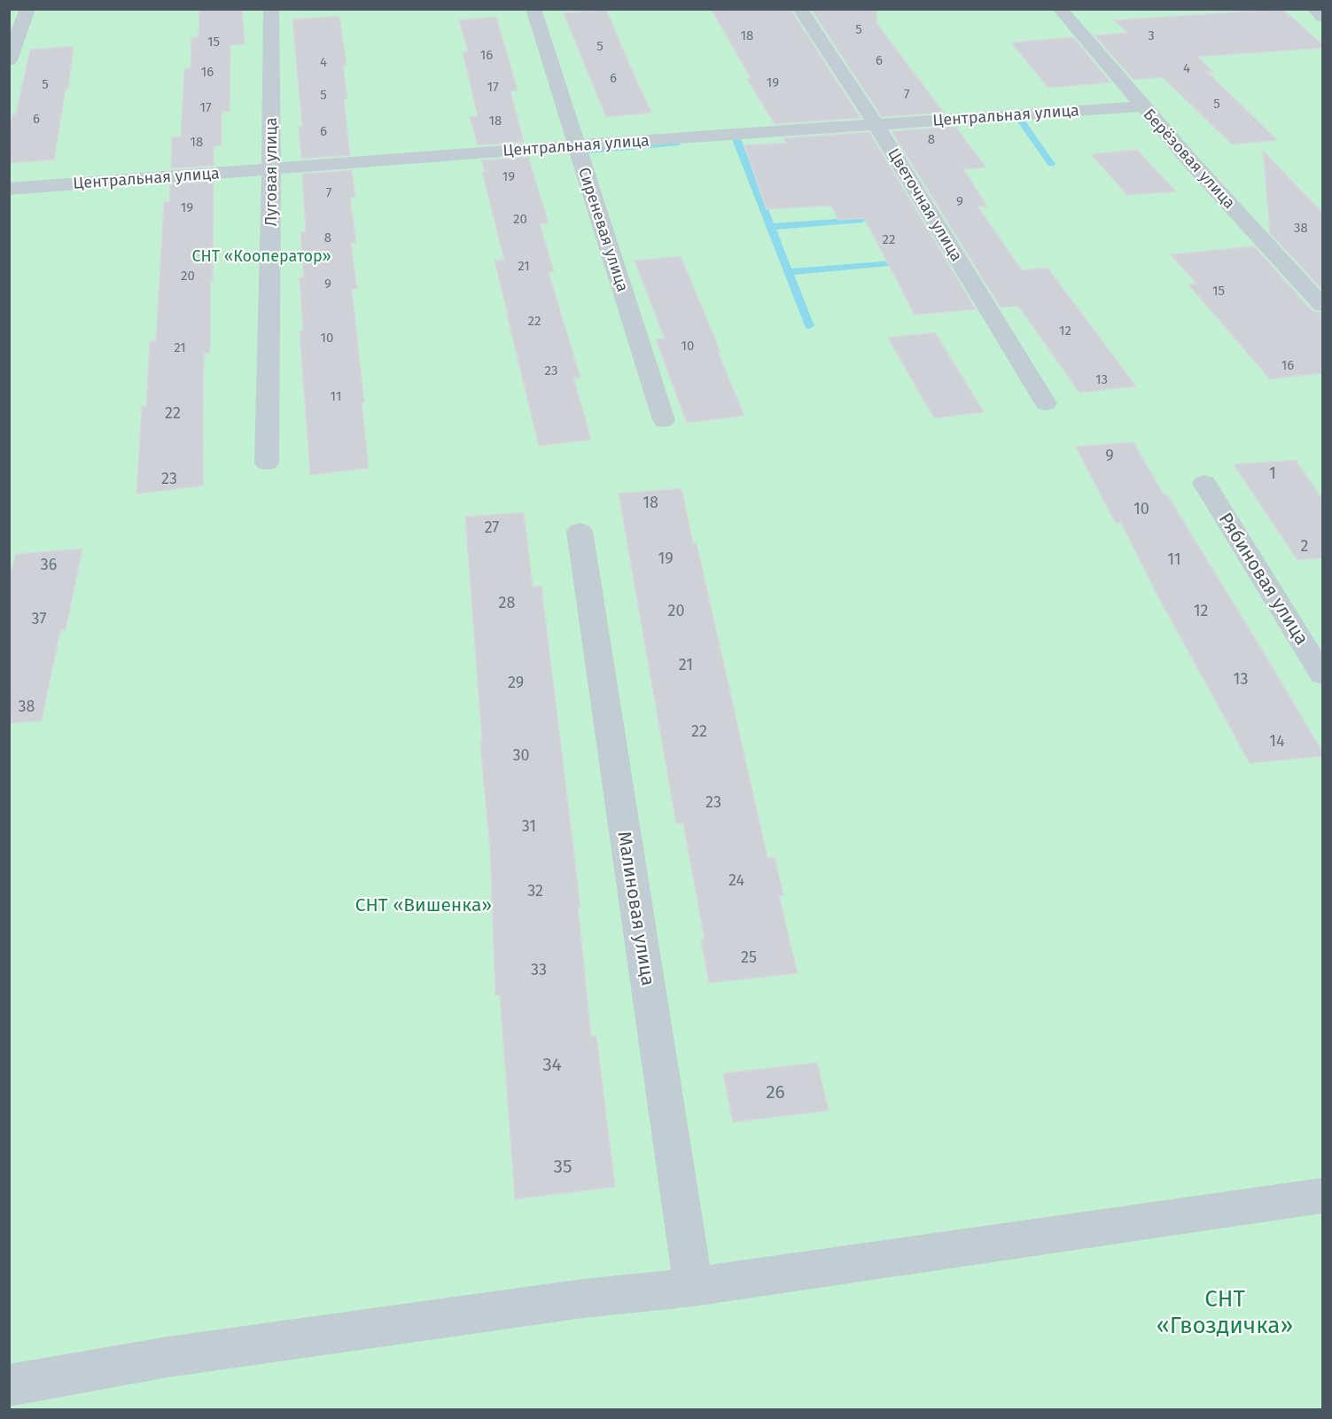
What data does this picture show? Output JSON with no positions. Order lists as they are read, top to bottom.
{
  "streets": {
    "street": [
      "Центральная улица",
      "Берёзовая улица",
      "Луговая улица",
      "Цветочная улица",
      "Сиреневая улица",
      "Рябиновая улица",
      "Малиновая улица"
    ]
  },
  "crossings": [
    ["Центральная улица", "Берёзовая улица"],
    ["Центральная улица", "Луговая улица"],
    ["Центральная улица", "Цветочная улица"],
    ["Центральная улица", "Сиреневая улица"]
  ],
  "parks": ["СНТ «Кооператор»", "СНТ «Вишенка»", "СНТ «Гвоздичка»"],
  "house_numbers": [
    "5",
    "18",
    "3",
    "15",
    "5",
    "16",
    "6",
    "4",
    "4",
    "16",
    "6",
    "19",
    "5",
    "17",
    "7",
    "5",
    "5",
    "17",
    "6",
    "18",
    "6",
    "8",
    "18",
    "19",
    "7",
    "9",
    "19",
    "20",
    "38",
    "8",
    "22",
    "21",
    "20",
    "9",
    "15",
    "22",
    "12",
    "10",
    "10",
    "21",
    "16",
    "23",
    "13",
    "11",
    "22",
    "9",
    "1",
    "23",
    "18",
    "10",
    "27",
    "2",
    "19",
    "11",
    "36",
    "28",
    "20",
    "12",
    "37",
    "21",
    "13",
    "29",
    "38",
    "22",
    "14",
    "30",
    "23",
    "31",
    "24",
    "32",
    "25",
    "33",
    "34",
    "26",
    "35"
  ]
}
